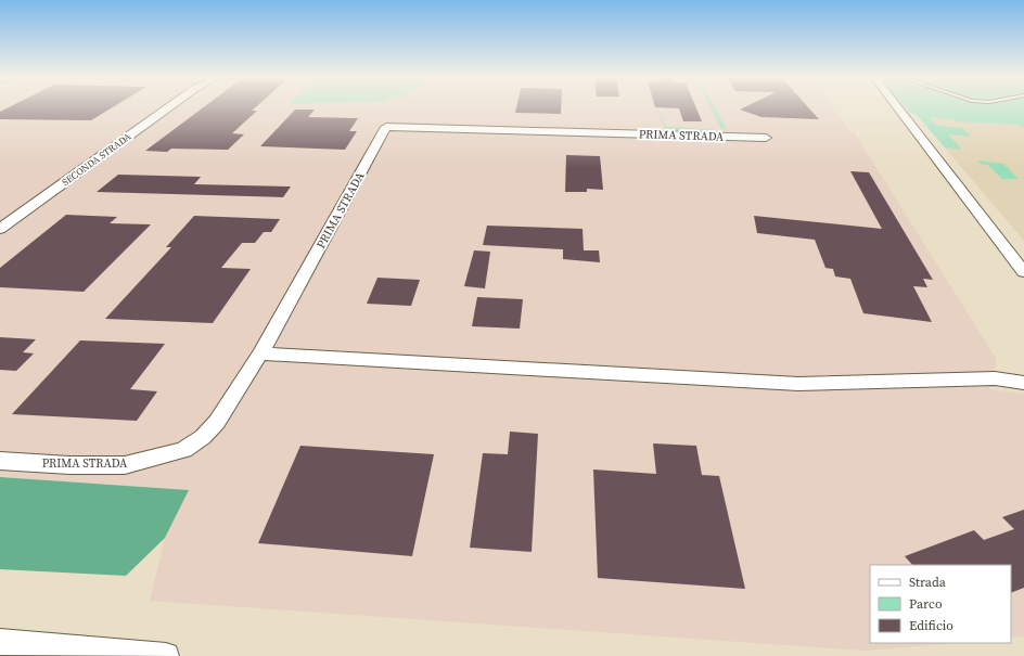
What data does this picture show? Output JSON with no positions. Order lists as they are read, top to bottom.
{
  "streets": {
    "street": ["PRIMA STRADA", "SECONDA STRADA"]
  },
  "legend": ["Strada", "Parco", "Edificio"]
}
